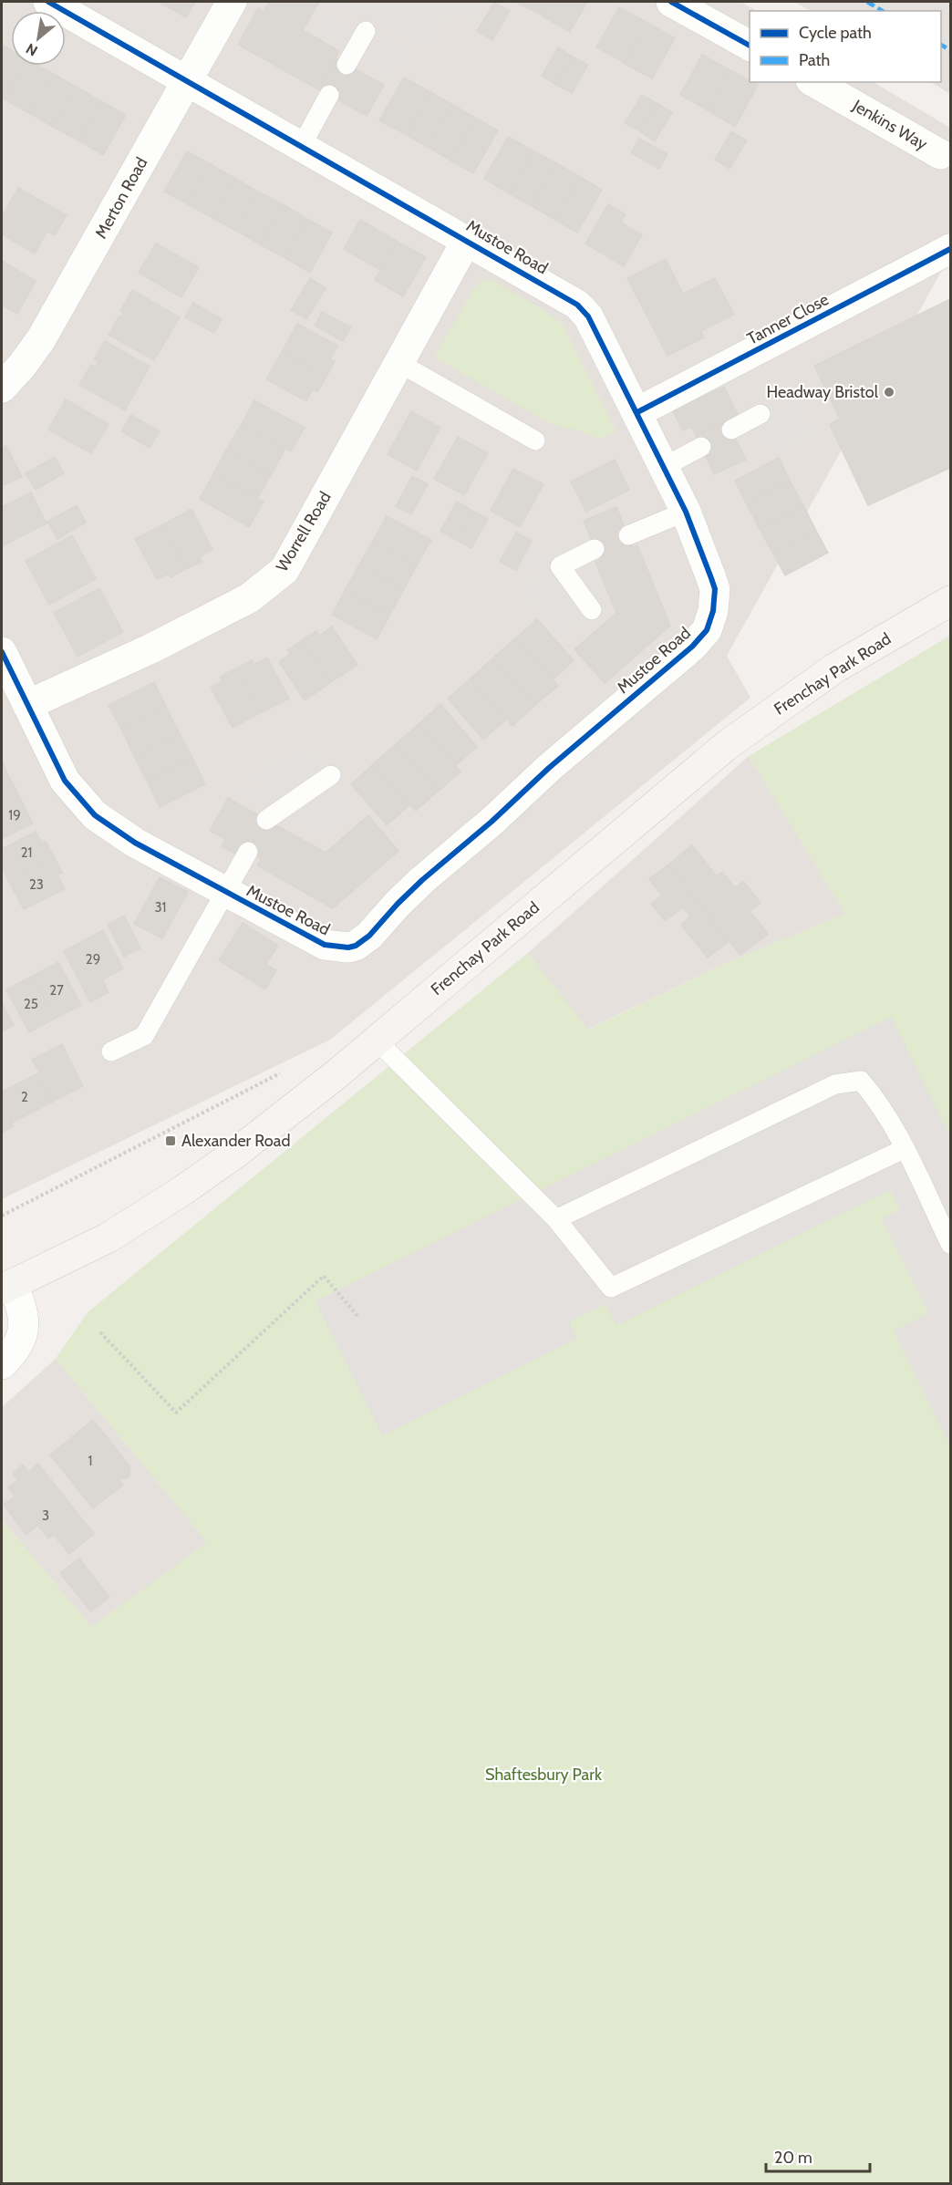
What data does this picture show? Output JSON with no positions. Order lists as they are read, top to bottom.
{
  "streets": {
    "main road": ["Frenchay Park Road"],
    "street": [
      "Jenkins Way",
      "Merton Road",
      "Mustoe Road",
      "Tanner Close",
      "Worrell Road"
    ]
  },
  "crossings": [
    ["Merton Road", "Mustoe Road"],
    ["Mustoe Road", "Tanner Close"],
    ["Mustoe Road", "Worrell Road"]
  ],
  "parks": ["Shaftesbury Park"],
  "places": {
    "other": ["Headway Bristol"],
    "transit": ["Alexander Road"]
  },
  "house_numbers": [
    "19",
    "21",
    "23",
    "31",
    "29",
    "27",
    "25",
    "2",
    "1",
    "3"
  ],
  "legend": ["Cycle path", "Path"],
  "scale_bar": "20 m",
  "north": "bottom left"
}
